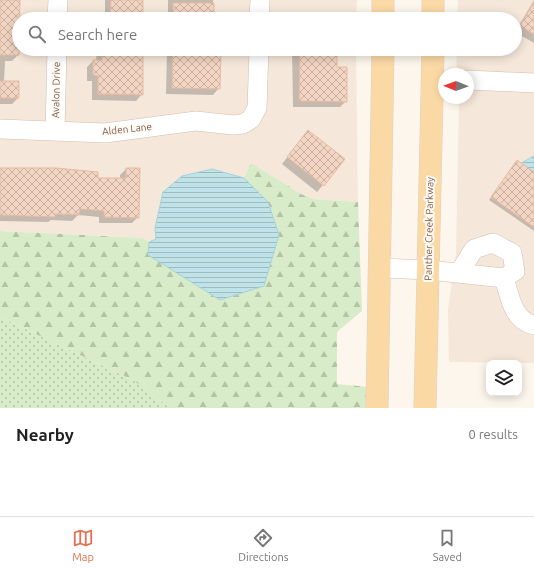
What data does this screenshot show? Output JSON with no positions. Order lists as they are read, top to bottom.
{
  "streets": {
    "main road": ["Panther Creek Parkway"],
    "street": ["Avalon Drive", "Alden Lane"]
  },
  "crossings": [
    ["Avalon Drive", "Alden Lane"]
  ],
  "north": "left",
  "page": {
    "search": "Search here",
    "heading": ["Nearby", "0 results"],
    "nav": ["Map", "Directions", "Saved"]
  }
}
